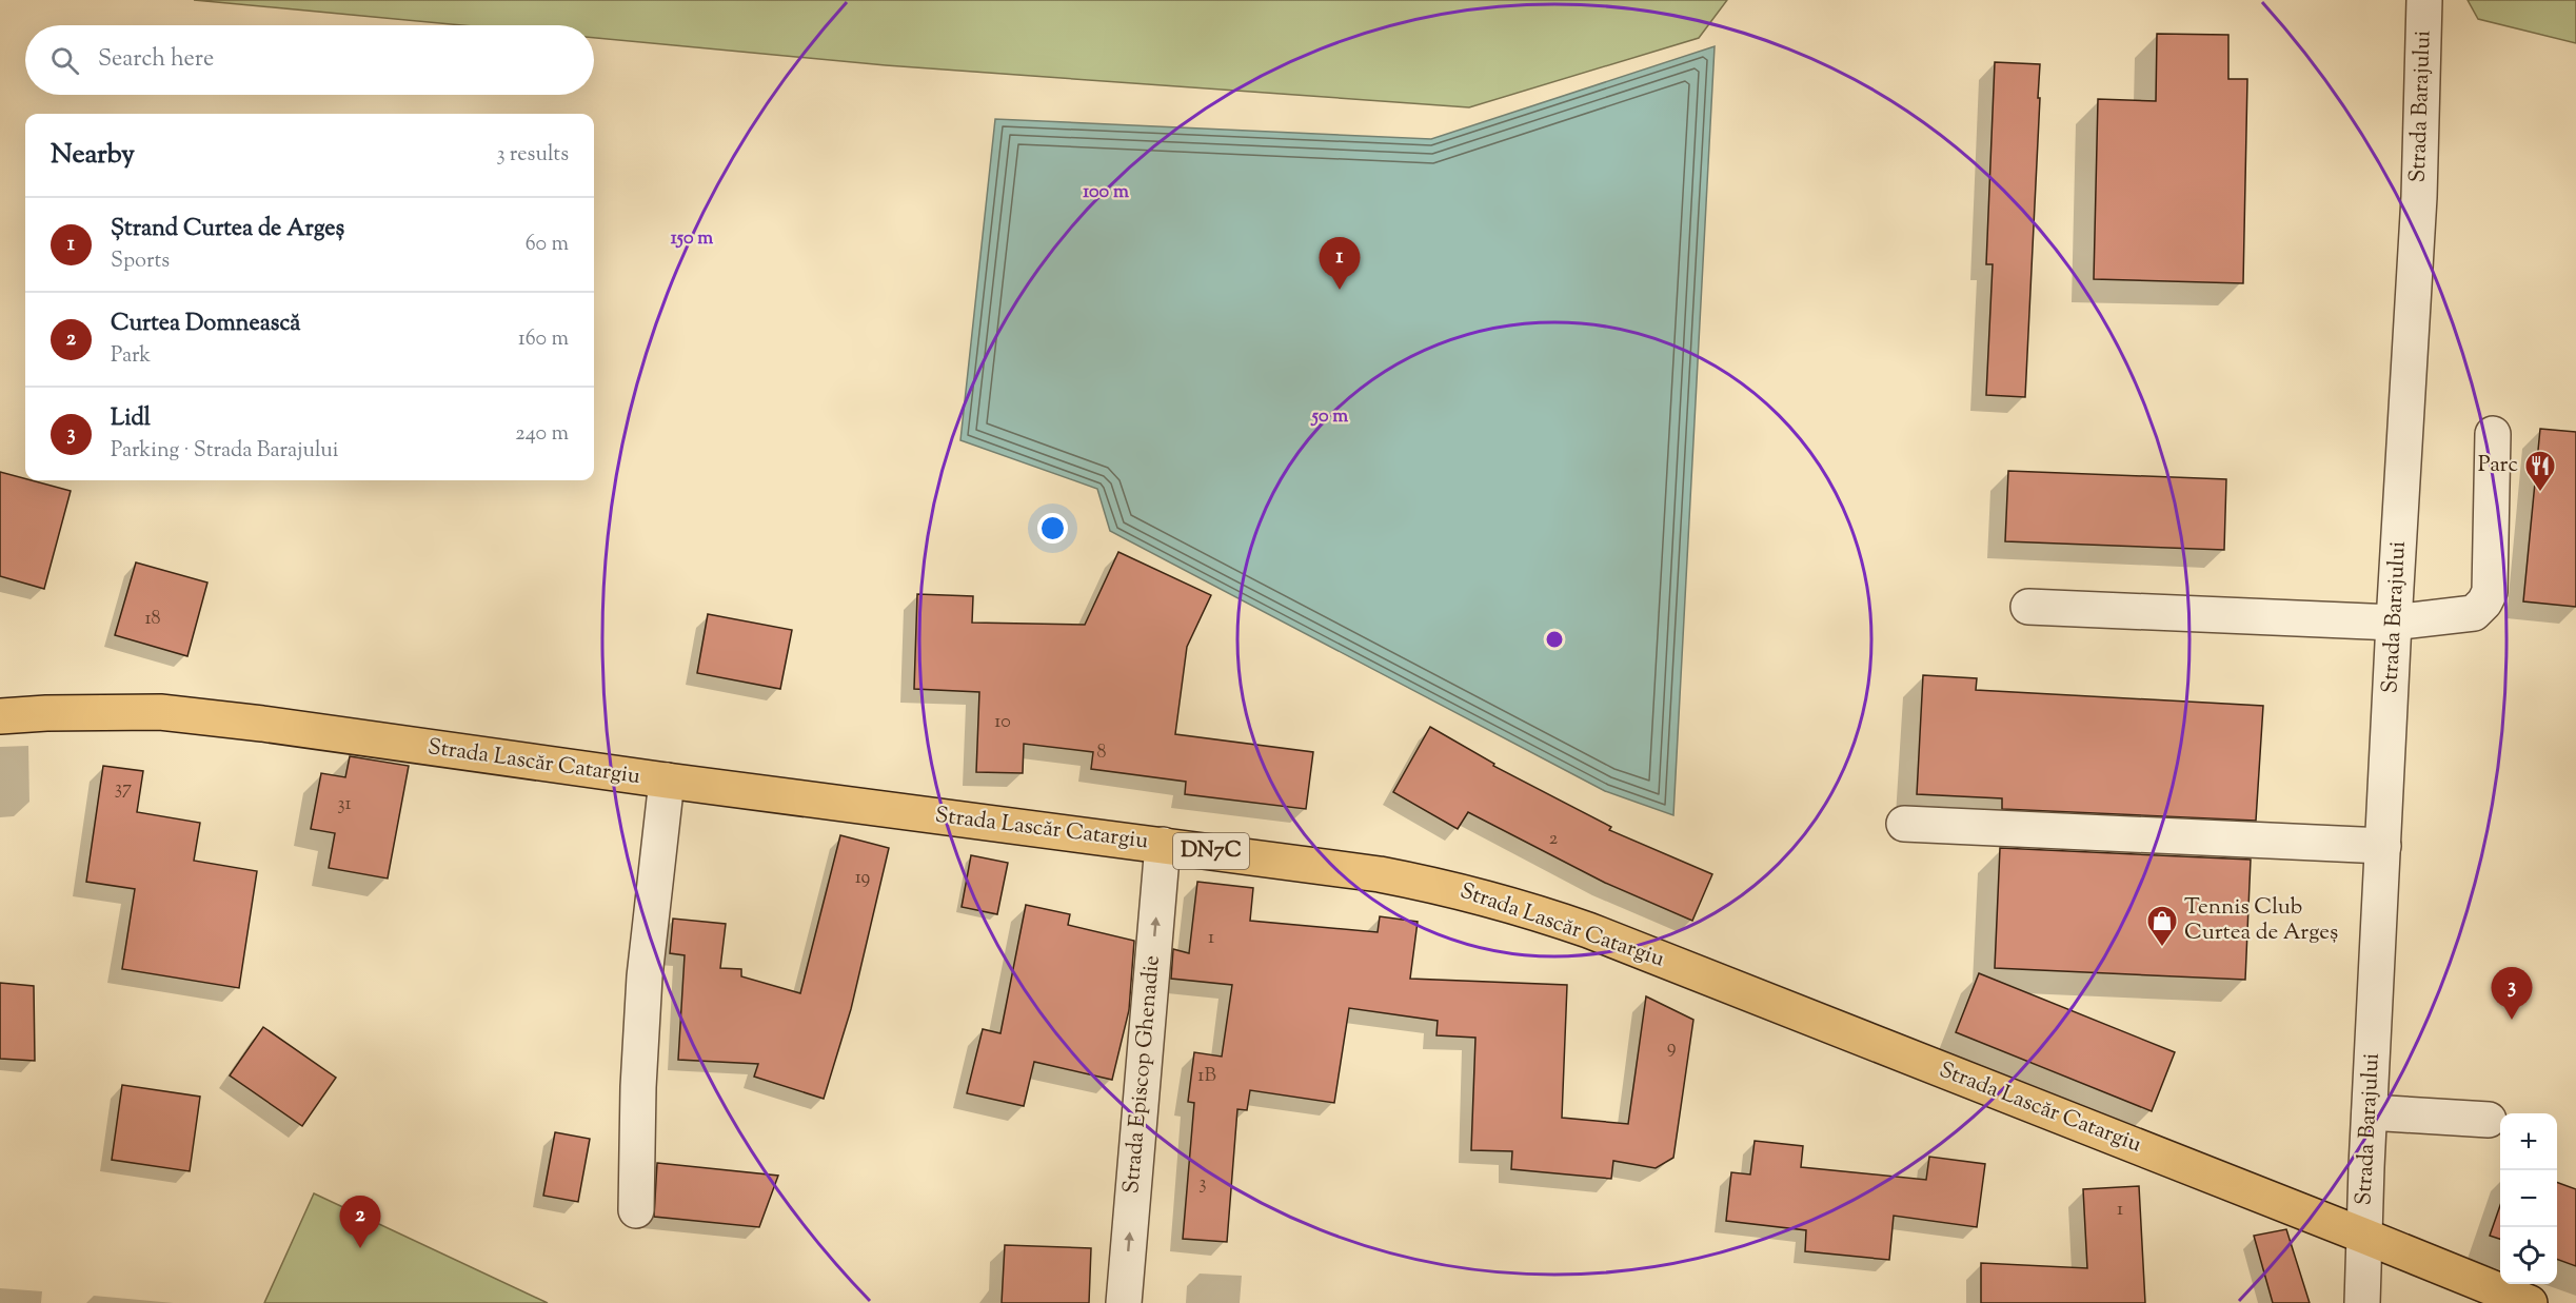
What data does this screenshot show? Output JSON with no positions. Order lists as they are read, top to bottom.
{
  "streets": {
    "main road": ["Strada Lascăr Catargiu", "DN7C"],
    "street": ["Strada Barajului", "Strada Episcop Ghenadie"]
  },
  "crossings": [
    ["Strada Barajului", "Strada Lascăr Catargiu"],
    ["Strada Barajului", "DN7C"],
    ["Strada Lascăr Catargiu", "DN7C"],
    ["Strada Lascăr Catargiu", "Strada Episcop Ghenadie"]
  ],
  "one_way": ["Strada Episcop Ghenadie"],
  "places": {
    "restaurant": ["Parc"],
    "shop": ["Tennis Club Curtea de Argeș"]
  },
  "house_numbers": [
    "18",
    "10",
    "8",
    "37",
    "31",
    "2",
    "19",
    "1",
    "9",
    "1B",
    "3",
    "1"
  ],
  "page": {
    "search": "Search here",
    "heading": ["Nearby", "3 results"],
    "list": [
      {
        "mark": "1",
        "name": "Ștrand Curtea de Argeș",
        "note": "Sports",
        "value": "60 m"
      },
      {
        "mark": "2",
        "name": "Curtea Domnească",
        "note": "Park",
        "value": "160 m"
      },
      {
        "mark": "3",
        "name": "Lidl",
        "note": "Parking · Strada Barajului",
        "value": "240 m"
      }
    ],
    "pins": ["1", "3", "2"],
    "map_buttons": ["+", "−"]
  },
  "rings": ["100 m", "150 m", "50 m"]
}
